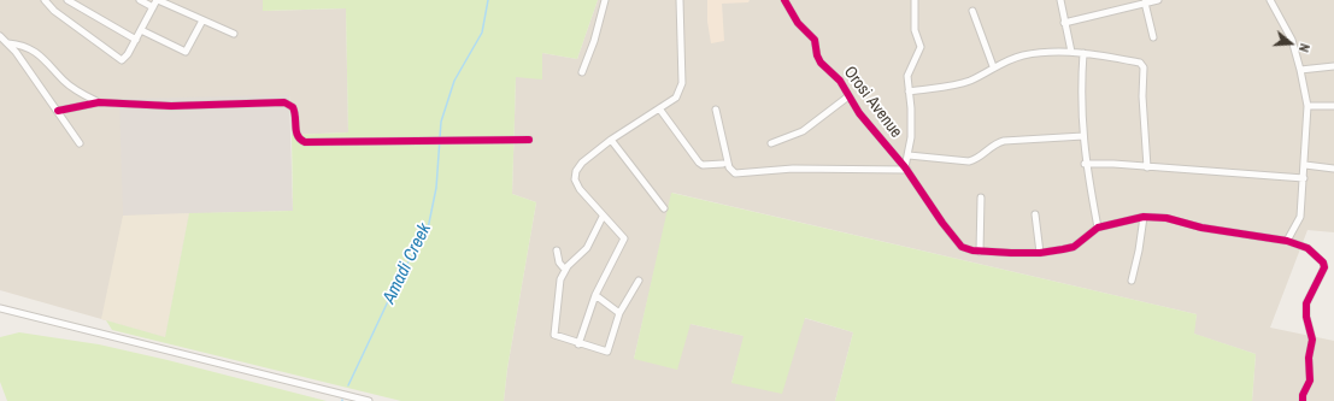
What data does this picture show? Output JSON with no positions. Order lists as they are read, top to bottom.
{
  "streets": {
    "street": ["Orosi Avenue"]
  },
  "water": ["Amadi Creek"],
  "north": "right"
}
